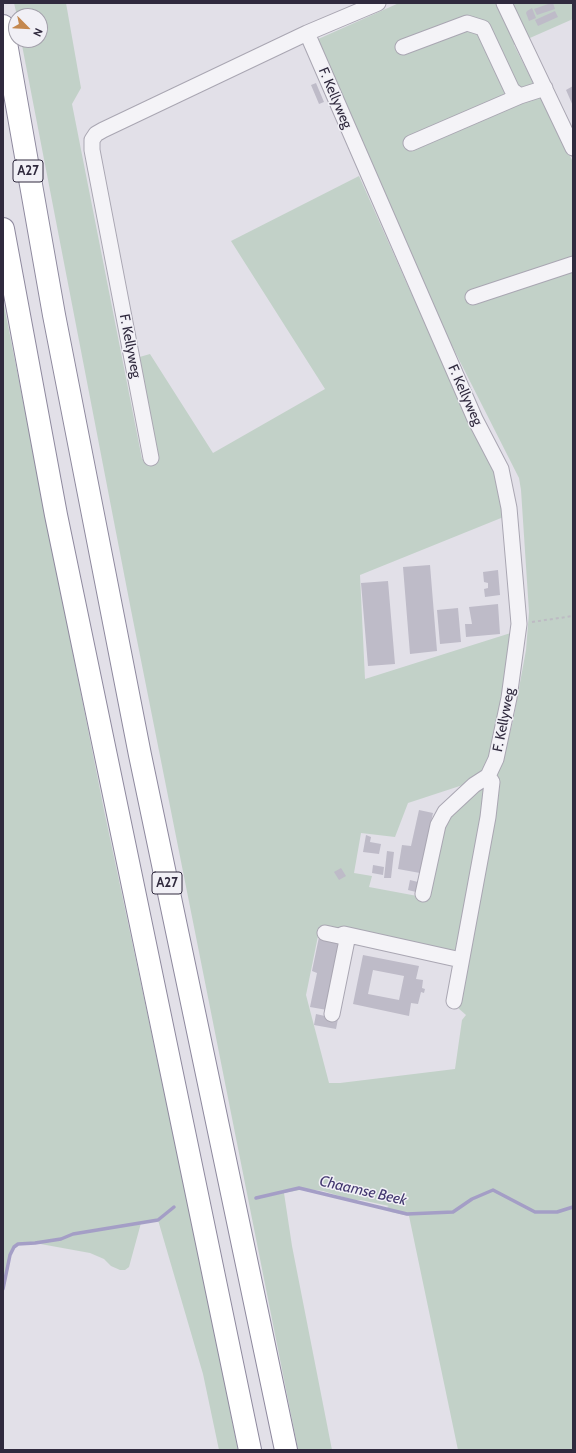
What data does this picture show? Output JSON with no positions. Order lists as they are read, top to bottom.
{
  "streets": {
    "highway": ["A27"],
    "street": ["F. Kellyweg"]
  },
  "water": ["Chaamse Beek"],
  "north": "bottom right"
}
